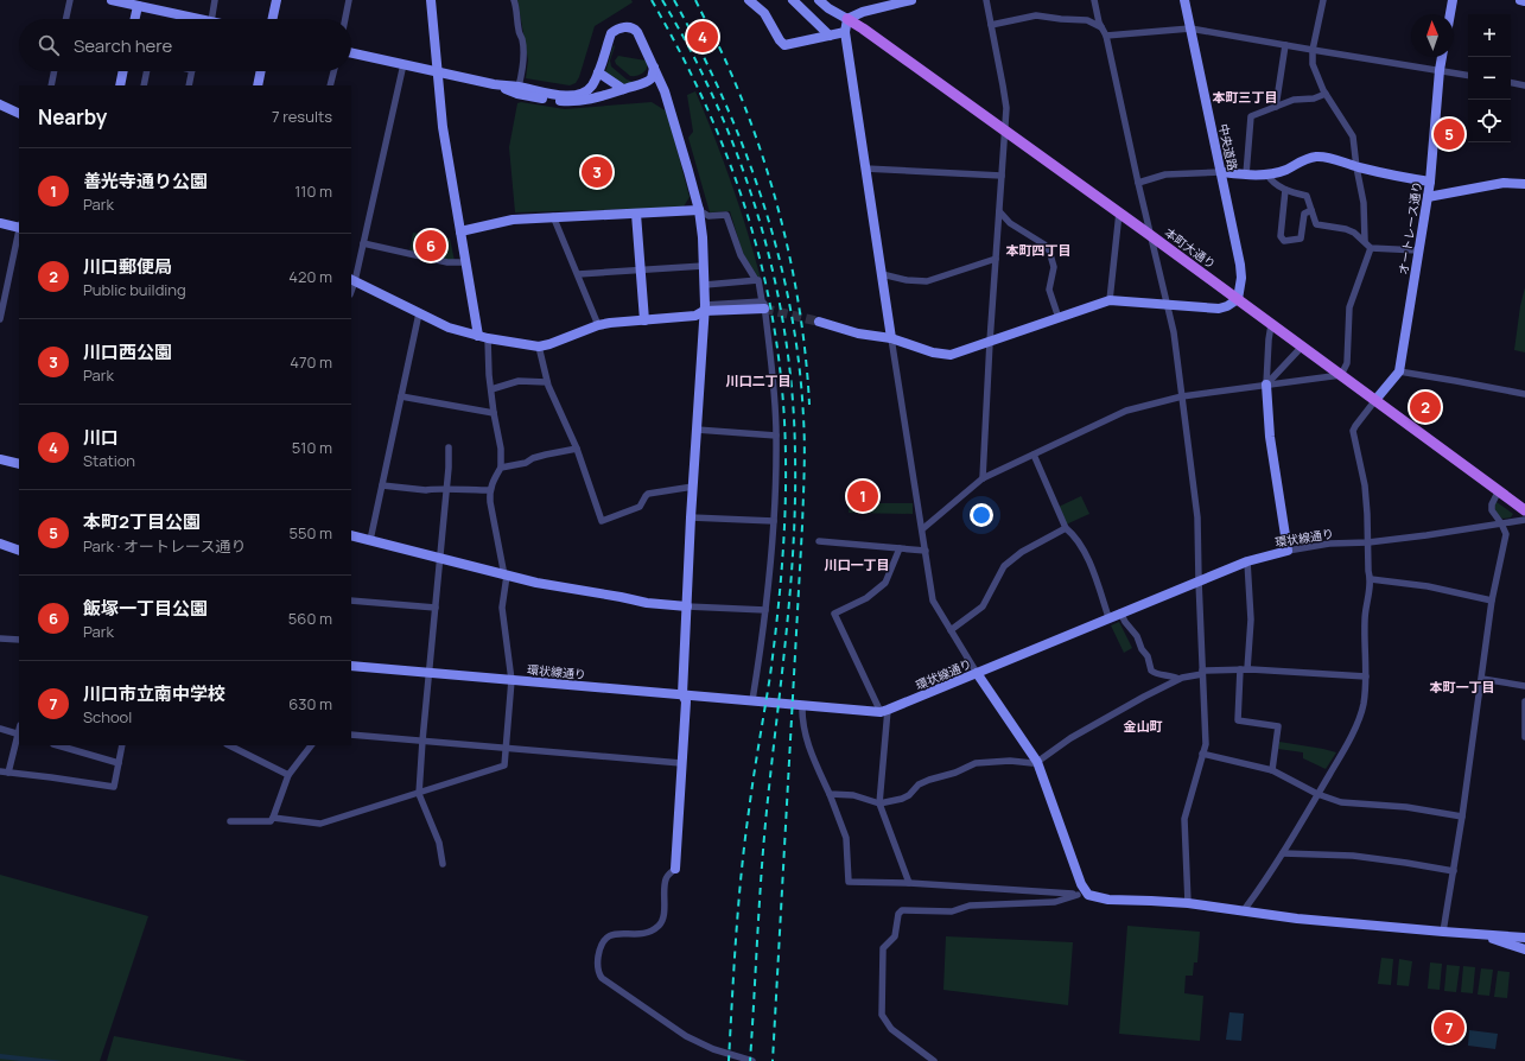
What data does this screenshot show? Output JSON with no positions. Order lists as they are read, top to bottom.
{
  "streets": {
    "main road": ["本町大通り"],
    "street": ["中央道路", "オートレース通り", "環状線通り"]
  },
  "crossings": [
    ["中央道路", "本町大通り"],
    ["オートレース通り", "本町大通り"]
  ],
  "districts": [
    "本町三丁目",
    "本町四丁目",
    "川口二丁目",
    "川口一丁目",
    "本町一丁目",
    "金山町"
  ],
  "north": "top",
  "page": {
    "map_buttons": ["+", "−"],
    "pins": [
      "4",
      "5",
      "3",
      "6",
      "2",
      "1",
      "7"
    ],
    "search": "Search here",
    "heading": ["Nearby", "7 results"],
    "list": [
      {
        "mark": "1",
        "name": "善光寺通り公園",
        "note": "Park",
        "value": "110 m"
      },
      {
        "mark": "2",
        "name": "川口郵便局",
        "note": "Public building",
        "value": "420 m"
      },
      {
        "mark": "3",
        "name": "川口西公園",
        "note": "Park",
        "value": "470 m"
      },
      {
        "mark": "4",
        "name": "川口",
        "note": "Station",
        "value": "510 m"
      },
      {
        "mark": "5",
        "name": "本町2丁目公園",
        "note": "Park · オートレース通り",
        "value": "550 m"
      },
      {
        "mark": "6",
        "name": "飯塚一丁目公園",
        "note": "Park",
        "value": "560 m"
      },
      {
        "mark": "7",
        "name": "川口市立南中学校",
        "note": "School",
        "value": "630 m"
      }
    ]
  }
}
